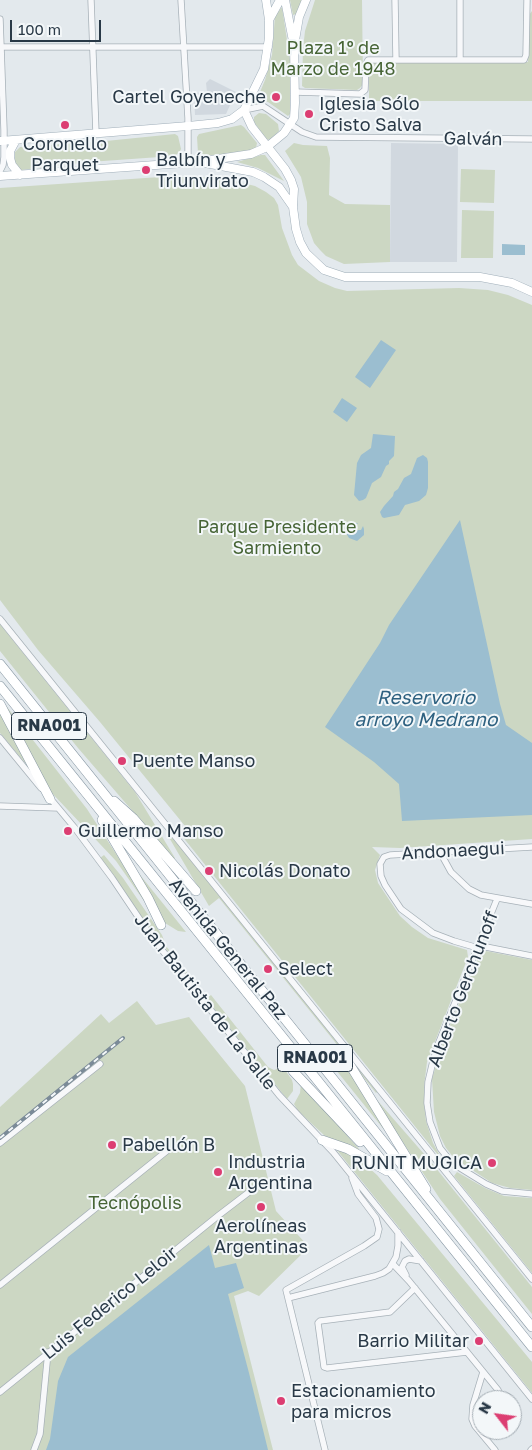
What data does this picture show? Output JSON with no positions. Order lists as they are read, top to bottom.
{
  "streets": {
    "highway": ["RNA001", "Avenida General Paz"],
    "street": [
      "Galván",
      "Andonaegui",
      "Alberto Gerchunoff",
      "Juan Bautista de La Salle",
      "Luis Federico Leloir"
    ]
  },
  "crossings": [
    ["Andonaegui", "Alberto Gerchunoff"]
  ],
  "water": ["Reservorio arroyo Medrano"],
  "parks": ["Plaza 1º de Marzo de 1948", "Parque Presidente Sarmiento", "Tecnópolis"],
  "places": [
    "Cartel Goyeneche",
    "Iglesia Sólo Cristo Salva",
    "Coronello Parquet",
    "Balbín y Triunvirato",
    "Puente Manso",
    "Guillermo Manso",
    "Nicolás Donato",
    "Select",
    "Pabellón B",
    "RUNIT MUGICA",
    "Industria Argentina",
    "Aerolíneas Argentinas",
    "Barrio Militar",
    "Estacionamiento para micros"
  ],
  "scale_bar": "100 m",
  "north": "top left"
}
